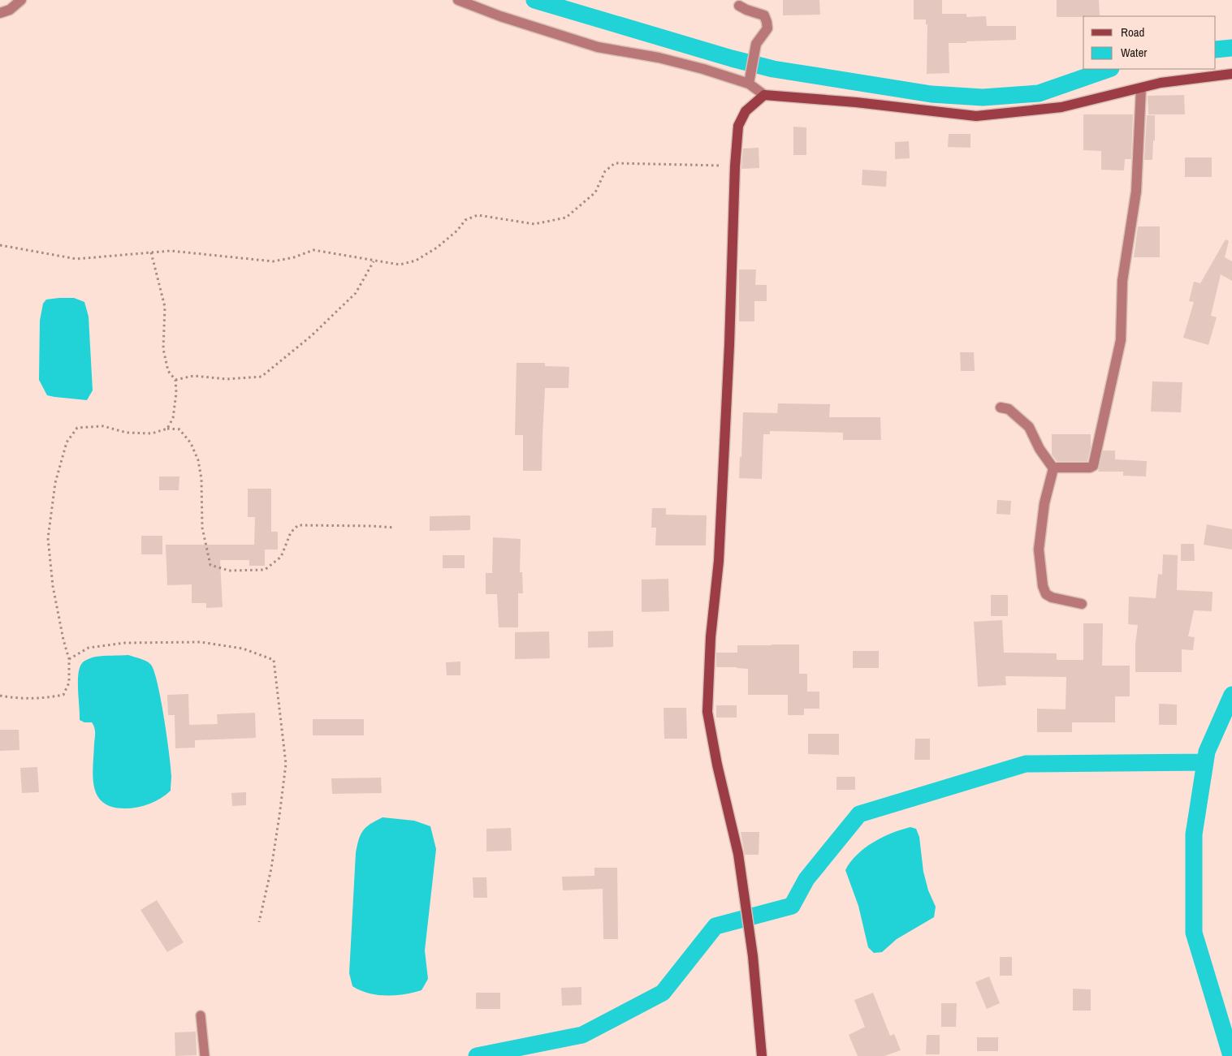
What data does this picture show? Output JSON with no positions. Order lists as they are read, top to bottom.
{
  "legend": ["Road", "Water"]
}
